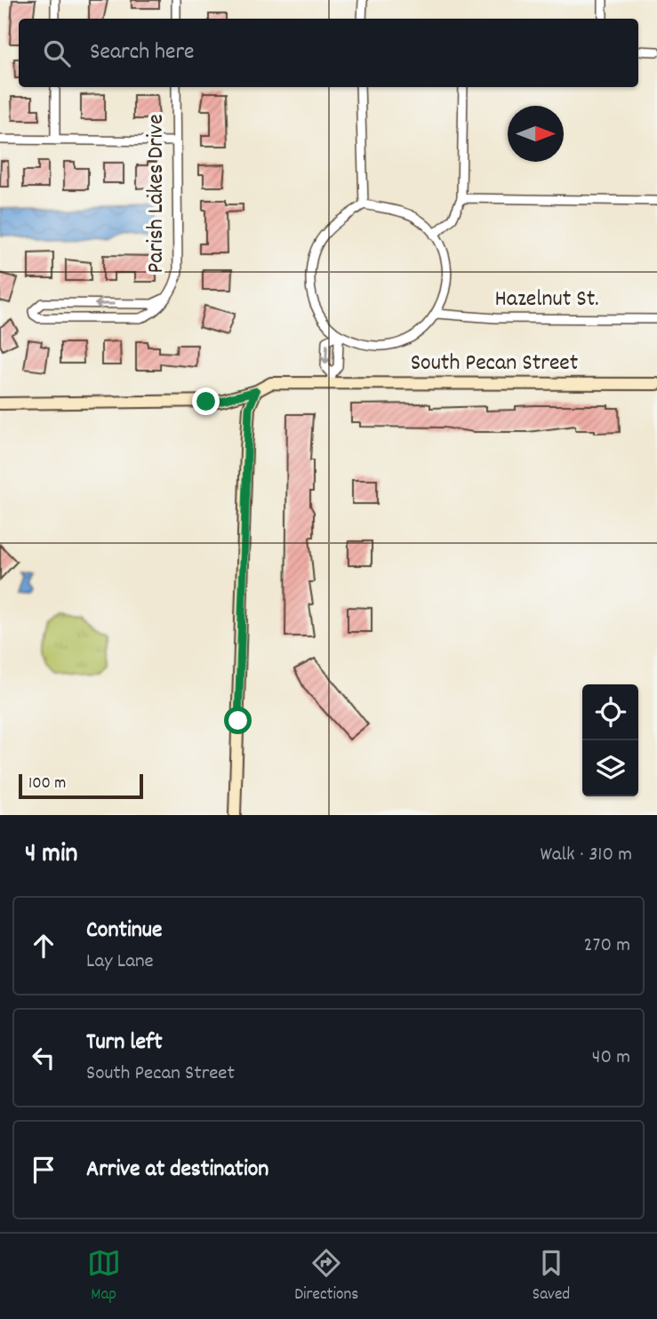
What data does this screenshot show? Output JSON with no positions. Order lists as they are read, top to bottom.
{
  "streets": {
    "street": ["Parish Lakes Drive", "Hazelnut St.", "South Pecan Street"]
  },
  "scale_bar": "100 m",
  "north": "right",
  "page": {
    "search": "Search here",
    "scale": "100 m",
    "heading": ["4 min", "Walk · 310 m"],
    "list": [
      ["Continue", "Lay Lane", "270 m"],
      ["Turn left", "South Pecan Street", "40 m"],
      "Arrive at destination"
    ],
    "nav": ["Map", "Directions", "Saved"]
  }
}
